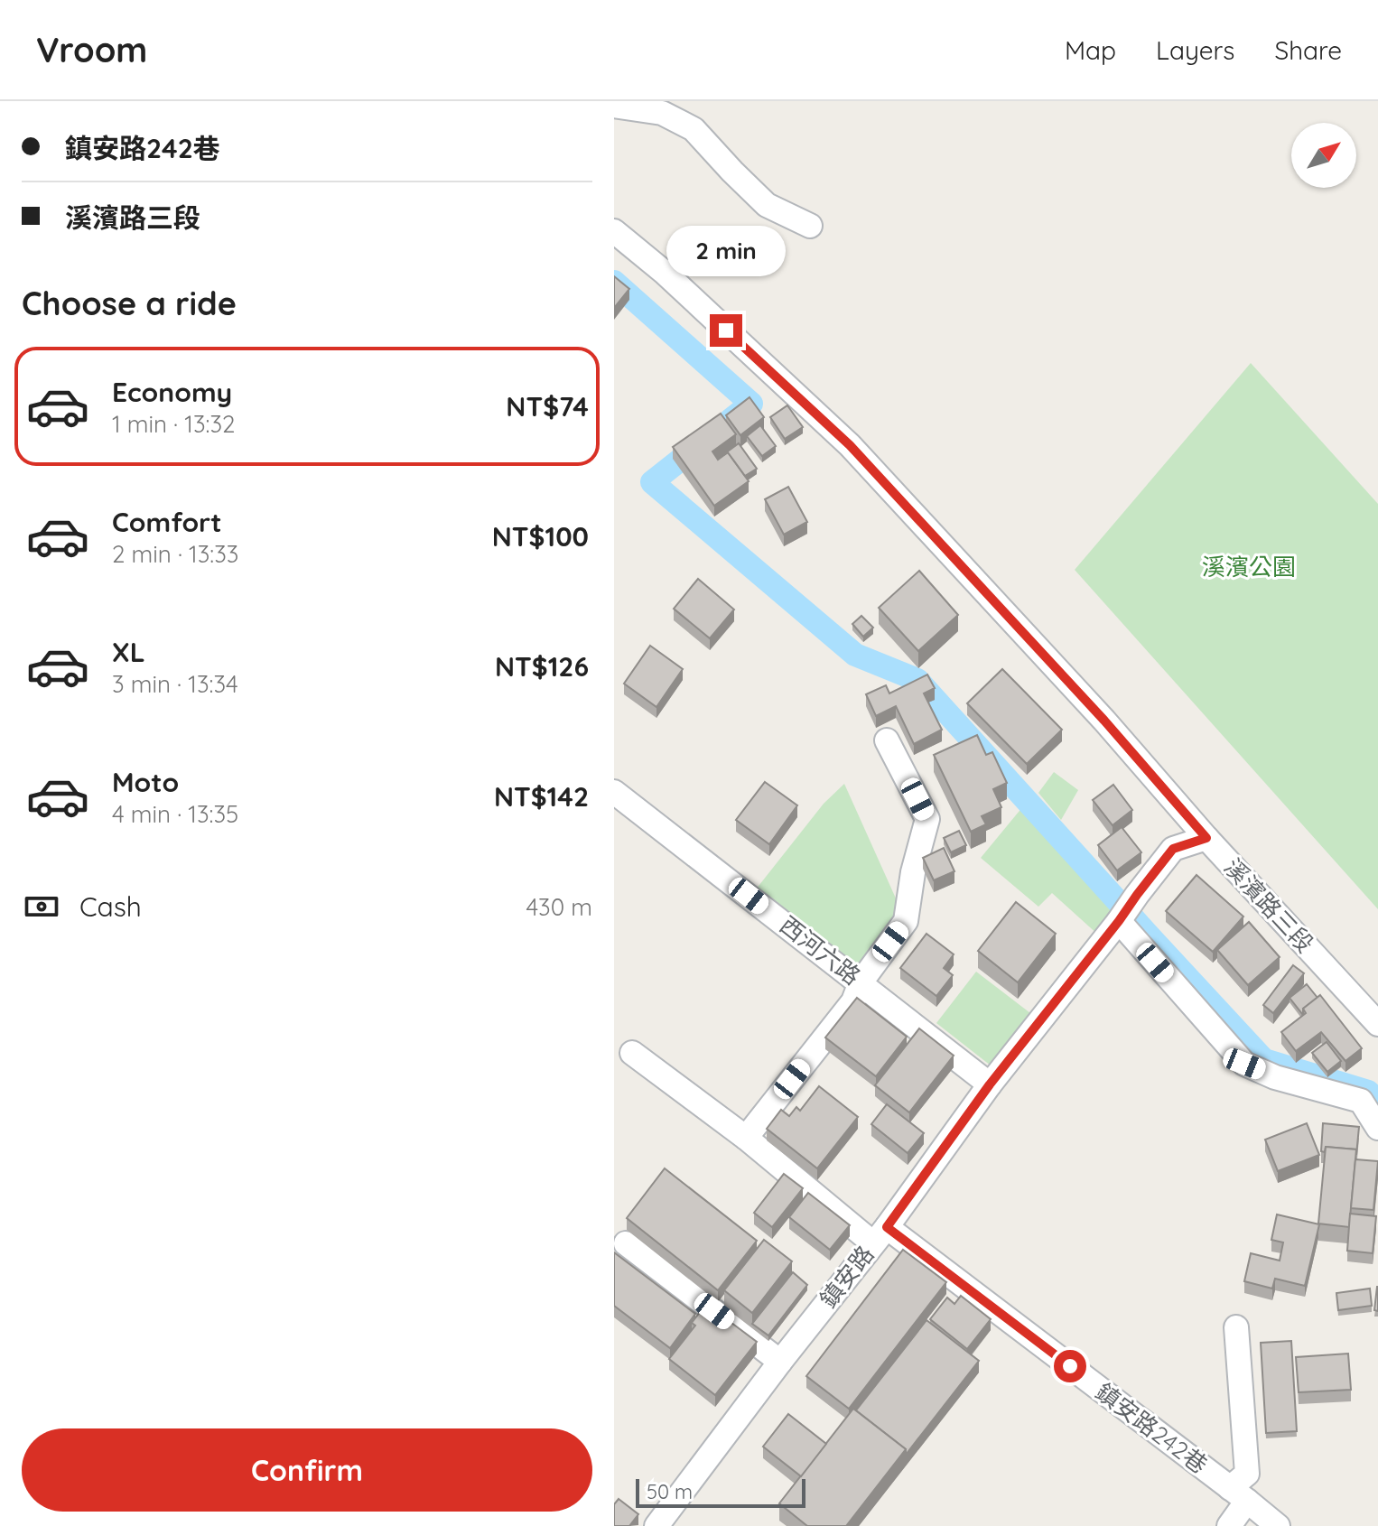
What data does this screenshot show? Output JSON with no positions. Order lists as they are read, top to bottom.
{
  "streets": {
    "street": [
      "溪濱路三段",
      "西河六路",
      "鎮安路",
      "鎮安路242巷"
    ]
  },
  "crossings": [
    ["溪濱路三段", "鎮安路"],
    ["西河六路", "鎮安路"],
    ["鎮安路", "鎮安路242巷"]
  ],
  "parks": ["溪濱公園"],
  "scale_bar": "50 m",
  "north": "top right",
  "page": {
    "header": "Vroom",
    "nav": ["Map", "Layers", "Share"],
    "banner": ["鎮安路242巷", "溪濱路三段"],
    "bubble": "2 min",
    "heading": "Choose a ride",
    "list": [
      {
        "name": "Economy",
        "note": "1 min · 13:32",
        "value": "NT$74"
      },
      {
        "name": "Comfort",
        "note": "2 min · 13:33",
        "value": "NT$100"
      },
      {
        "name": "XL",
        "note": "3 min · 13:34",
        "value": "NT$126"
      },
      {
        "name": "Moto",
        "note": "4 min · 13:35",
        "value": "NT$142"
      }
    ],
    "pay": ["Cash", "430 m"],
    "buttons": "Confirm",
    "scale": "50 m"
  }
}
